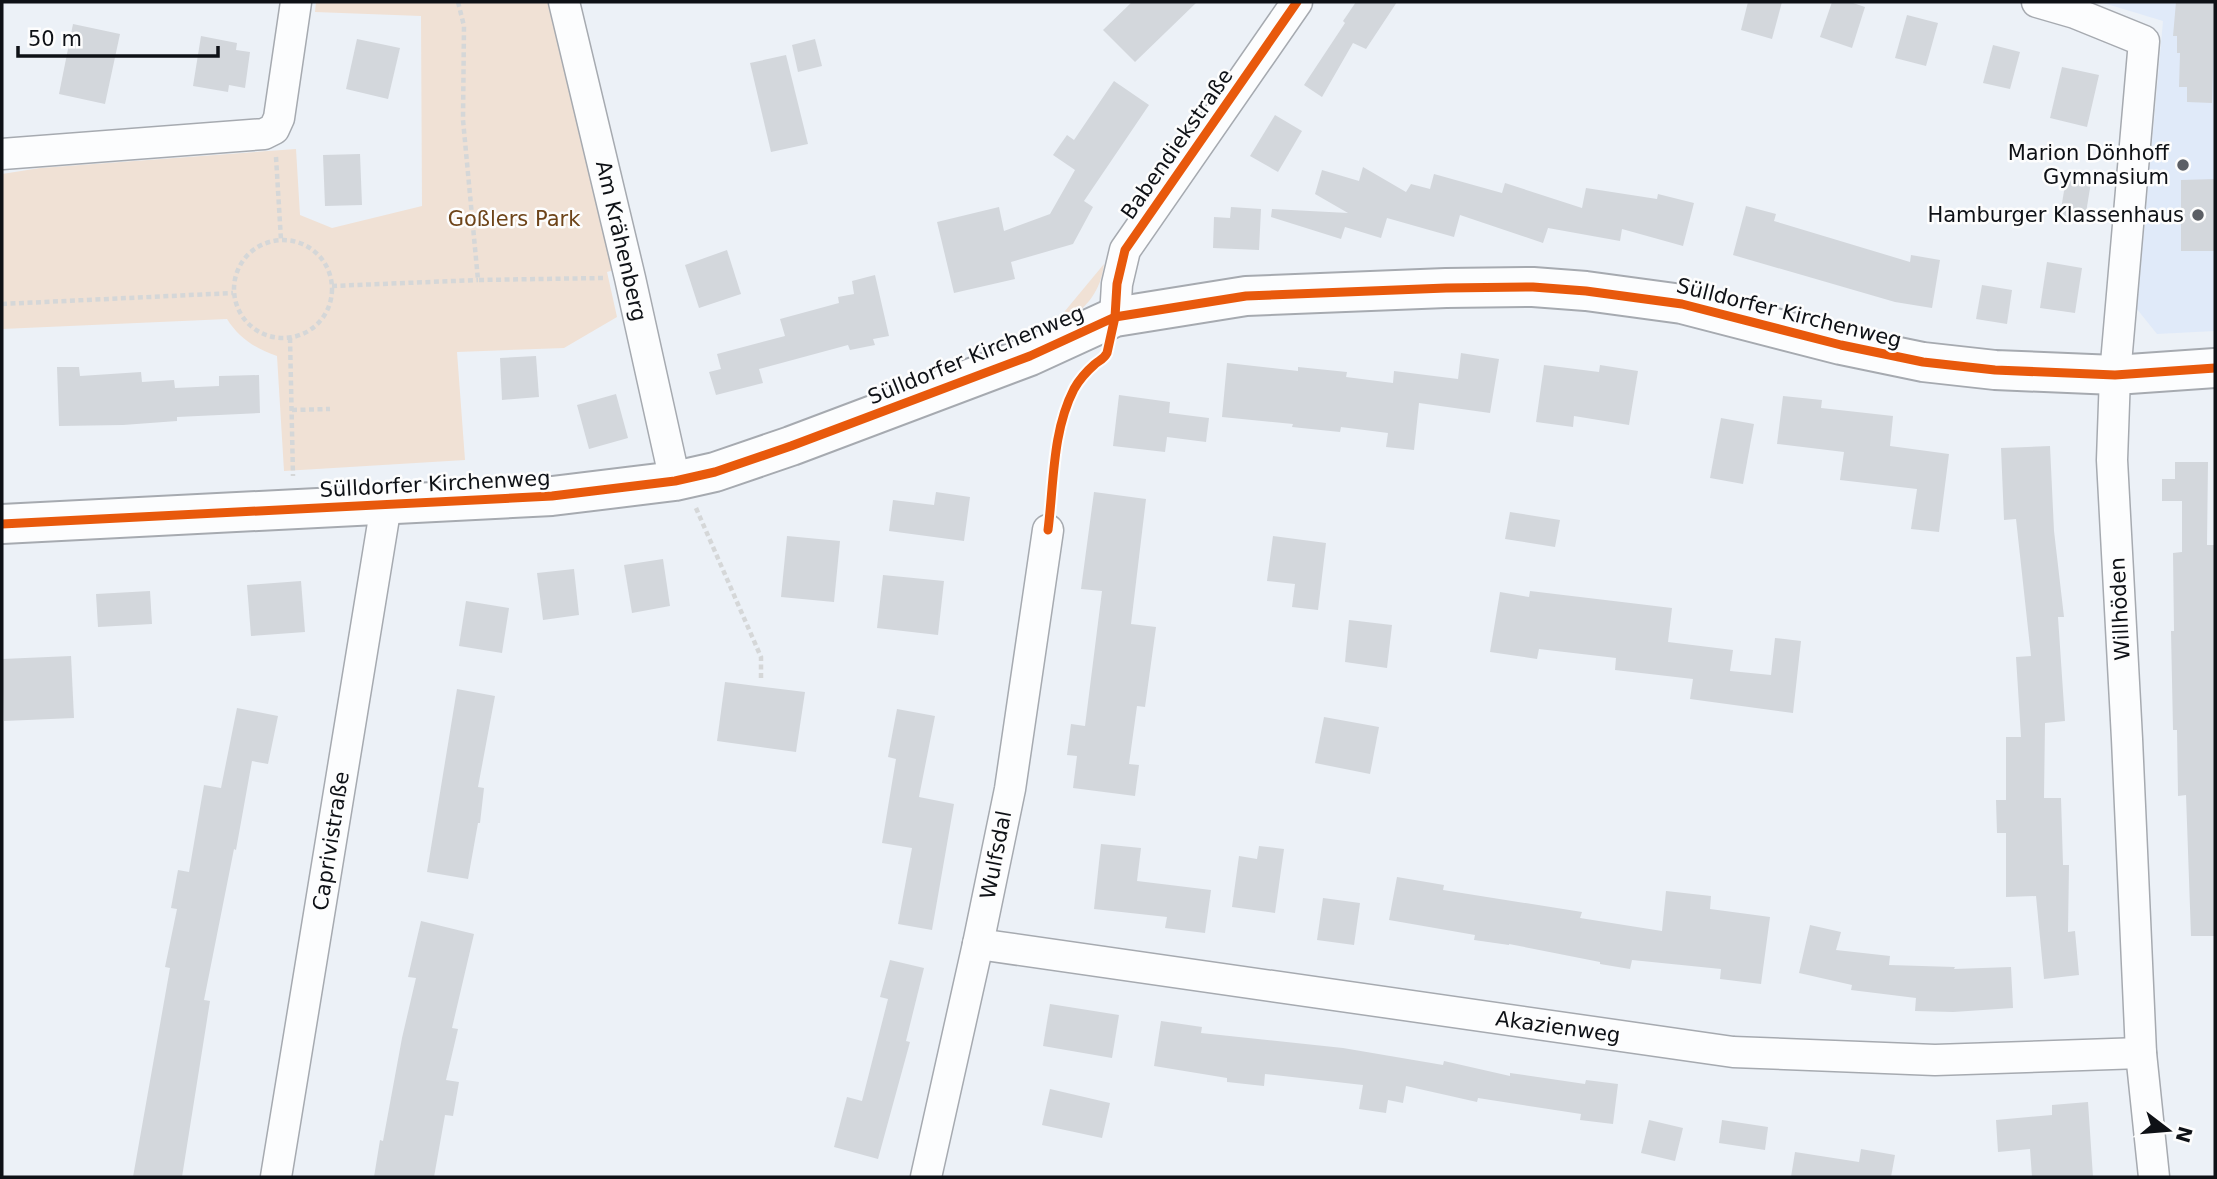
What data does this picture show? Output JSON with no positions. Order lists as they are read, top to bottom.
{
  "streets": {
    "street": [
      "Babendiekstraße",
      "Am Krähenberg",
      "Sülldorfer Kirchenweg",
      "Willhöden",
      "Caprivistraße",
      "Wulfsdal",
      "Akazienweg"
    ]
  },
  "crossings": [
    ["Babendiekstraße", "Sülldorfer Kirchenweg"],
    ["Am Krähenberg", "Sülldorfer Kirchenweg"],
    ["Sülldorfer Kirchenweg", "Willhöden"],
    ["Sülldorfer Kirchenweg", "Caprivistraße"],
    ["Willhöden", "Akazienweg"],
    ["Wulfsdal", "Akazienweg"]
  ],
  "parks": ["Goßlers Park"],
  "places": ["Marion Dönhoff Gymnasium", "Hamburger Klassenhaus"],
  "scale_bar": "50 m",
  "north": "right"
}
